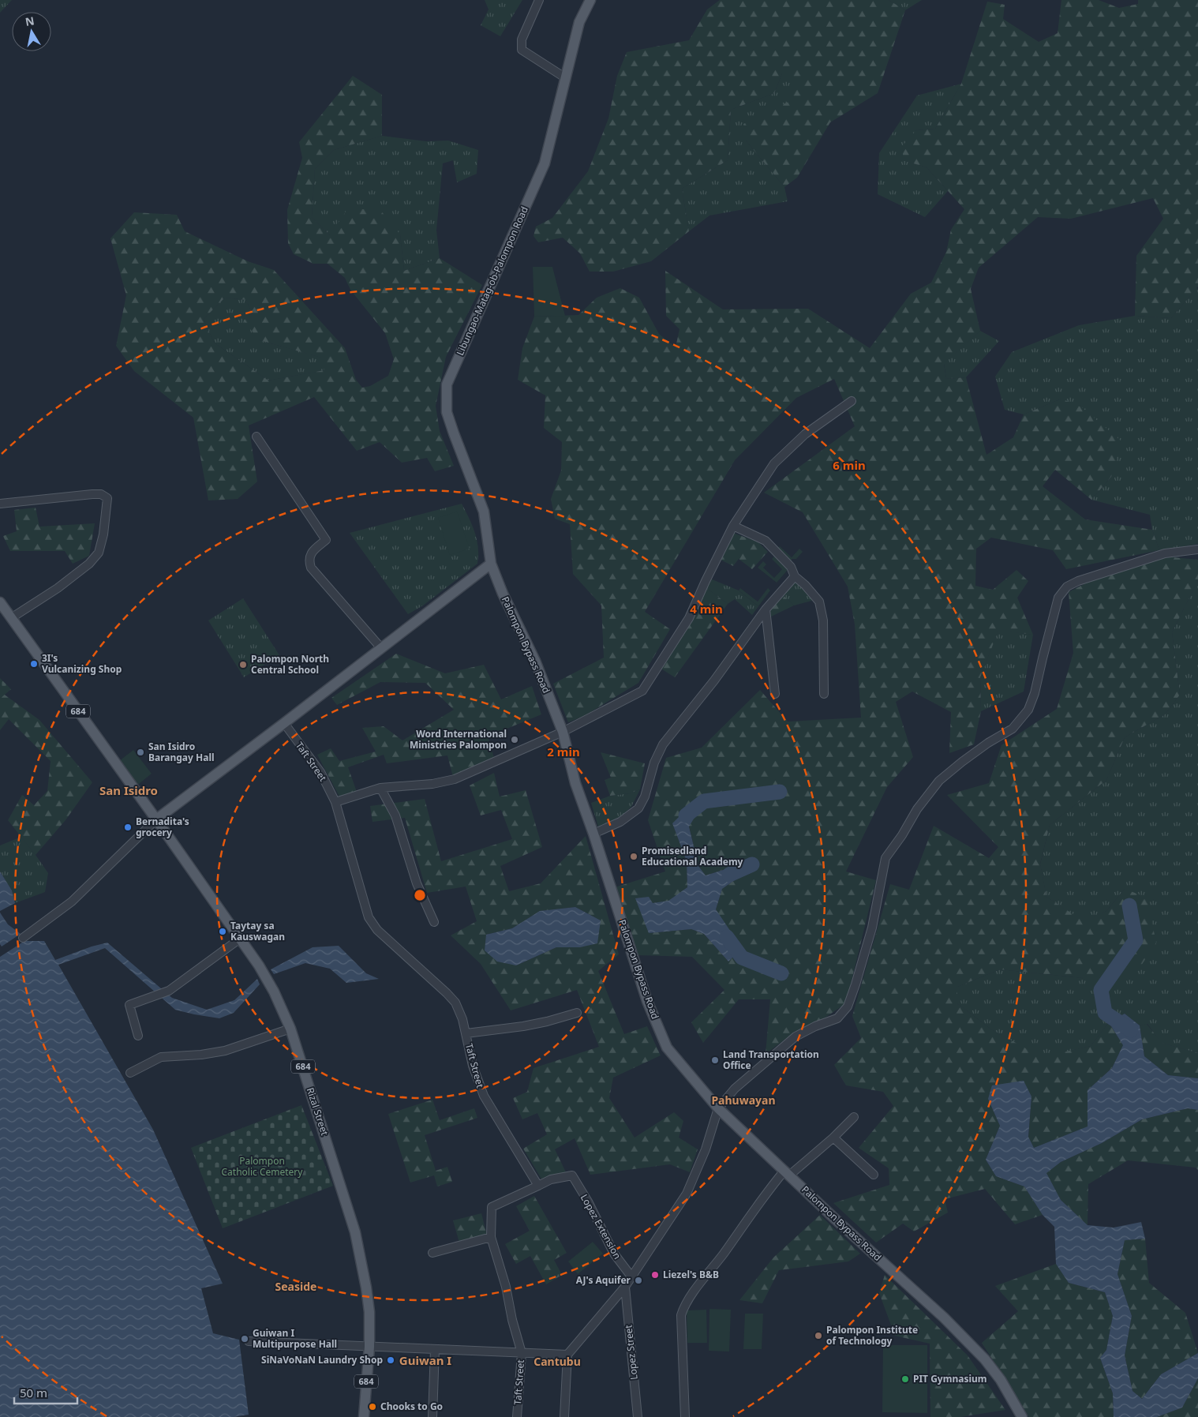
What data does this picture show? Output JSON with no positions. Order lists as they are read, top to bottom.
{
  "streets": {
    "main road": [
      "Libungao-Matag-ob-Palompon Road",
      "Palompon Bypass Road",
      "684",
      "Rizal Street"
    ],
    "street": ["Taft Street", "Lopez Extension", "Lopez Street"]
  },
  "crossings": [
    ["Libungao-Matag-ob-Palompon Road", "Palompon Bypass Road"],
    ["684", "Rizal Street"],
    ["Taft Street", "Lopez Extension"]
  ],
  "districts": [
    "San Isidro",
    "Pahuwayan",
    "Seaside",
    "Guiwan I",
    "Cantubu"
  ],
  "parks": ["Palompon Catholic Cemetery"],
  "places": [
    "3I's Vulcanizing Shop",
    "Palompon North Central School",
    "Word International Ministries Palompon",
    "San Isidro Barangay Hall",
    "Bernadita's grocery",
    "Promisedland Educational Academy",
    "Taytay sa Kauswagan",
    "Land Transportation Office",
    "Liezel's B&B",
    "AJ's Aquifer",
    "Palompon Institute of Technology",
    "Guiwan I Multipurpose Hall",
    "SiNaVoNaN Laundry Shop",
    "PIT Gymnasium",
    "Chooks to Go"
  ],
  "scale_bar": "50 m",
  "north": "top",
  "rings": ["6 min", "4 min", "2 min"]
}
